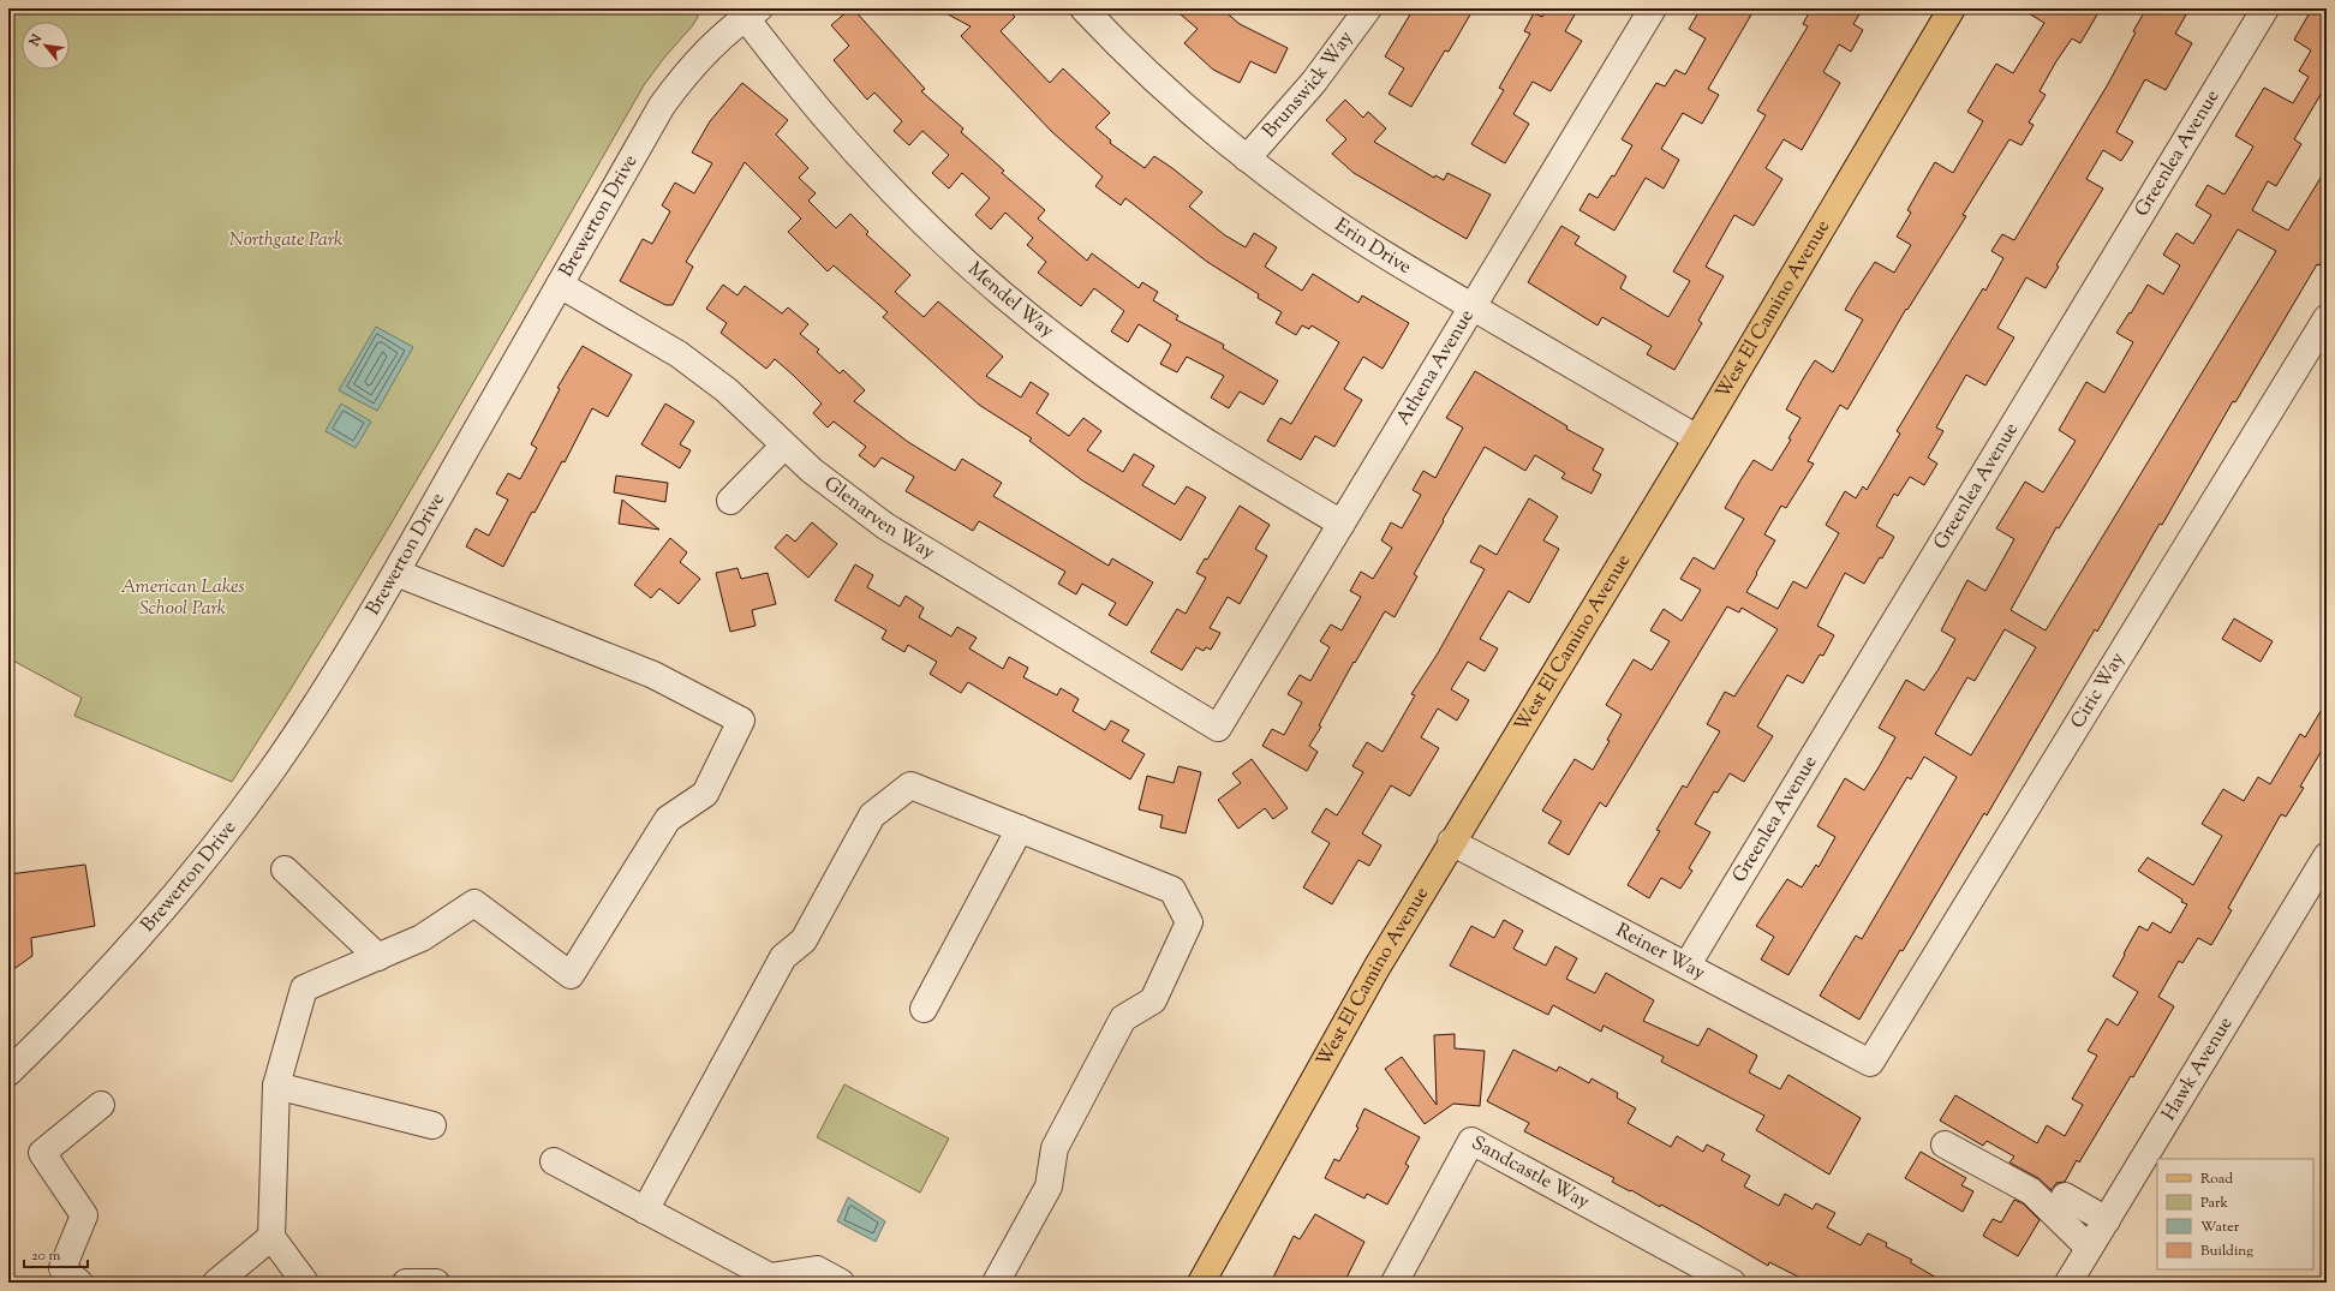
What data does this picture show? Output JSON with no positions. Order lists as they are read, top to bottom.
{
  "streets": {
    "main road": ["West El Camino Avenue"],
    "street": [
      "Brunswick Way",
      "Greenlea Avenue",
      "Brewerton Drive",
      "Erin Drive",
      "Mendel Way",
      "Athena Avenue",
      "Glenarven Way",
      "Ciric Way",
      "Reiner Way",
      "Hawk Avenue",
      "Sandcastle Way"
    ]
  },
  "crossings": [
    ["Brunswick Way", "Erin Drive"],
    ["Greenlea Avenue", "Reiner Way"],
    ["Brewerton Drive", "Mendel Way"],
    ["Brewerton Drive", "Glenarven Way"],
    ["Erin Drive", "West El Camino Avenue"],
    ["Erin Drive", "Athena Avenue"],
    ["Mendel Way", "Athena Avenue"],
    ["West El Camino Avenue", "Reiner Way"],
    ["Athena Avenue", "Glenarven Way"],
    ["Ciric Way", "Reiner Way"]
  ],
  "parks": ["Northgate Park", "American Lakes School Park"],
  "legend": [
    "Road",
    "Park",
    "Water",
    "Building"
  ],
  "scale_bar": "20 m",
  "north": "top left"
}
